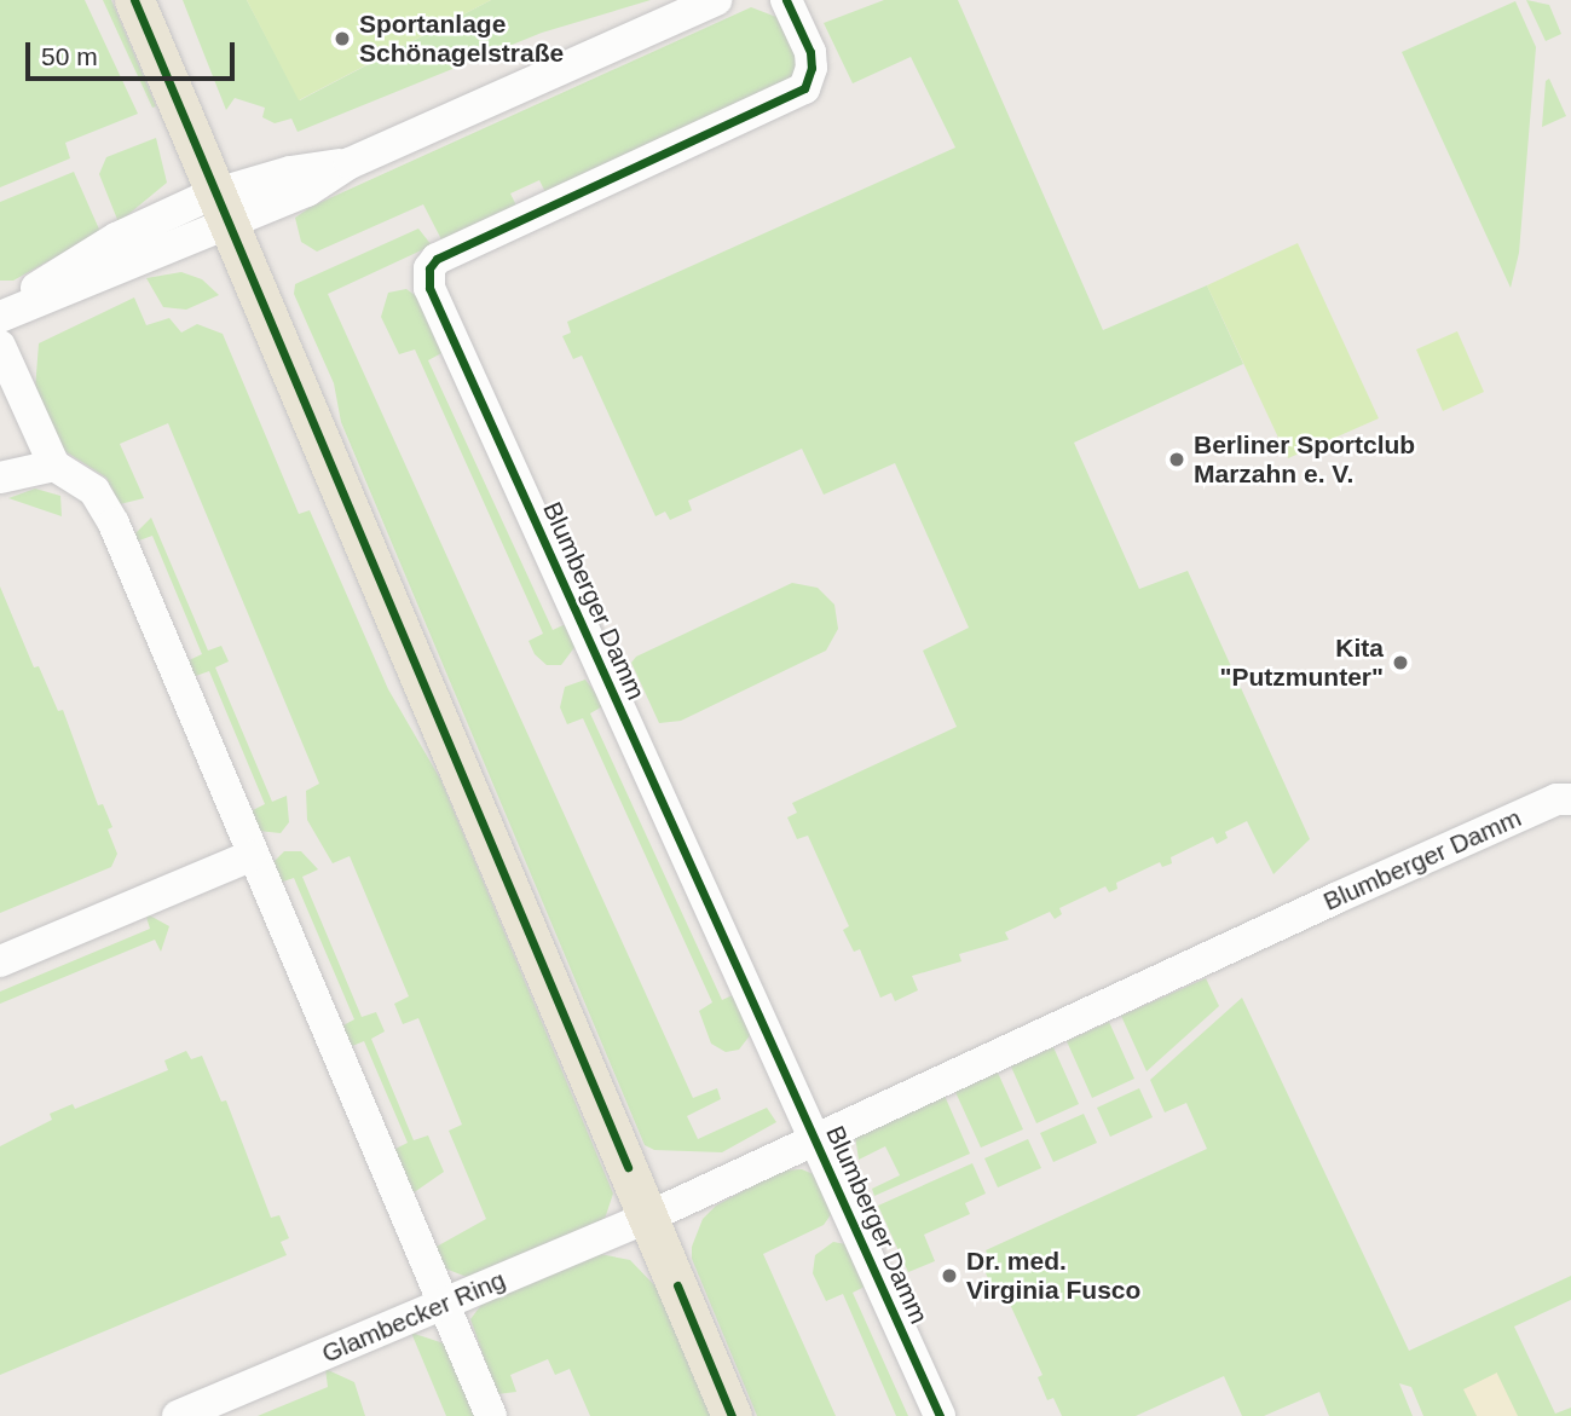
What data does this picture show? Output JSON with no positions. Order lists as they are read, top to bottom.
{
  "streets": {
    "street": ["Blumberger Damm", "Glambecker Ring"]
  },
  "crossings": [
    ["Blumberger Damm", "Glambecker Ring"]
  ],
  "places": [
    "Sportanlage Schönagelstraße",
    "Berliner Sportclub Marzahn e. V.",
    "Kita \"Putzmunter\"",
    "Dr. med. Virginia Fusco"
  ],
  "scale_bar": "50 m"
}
